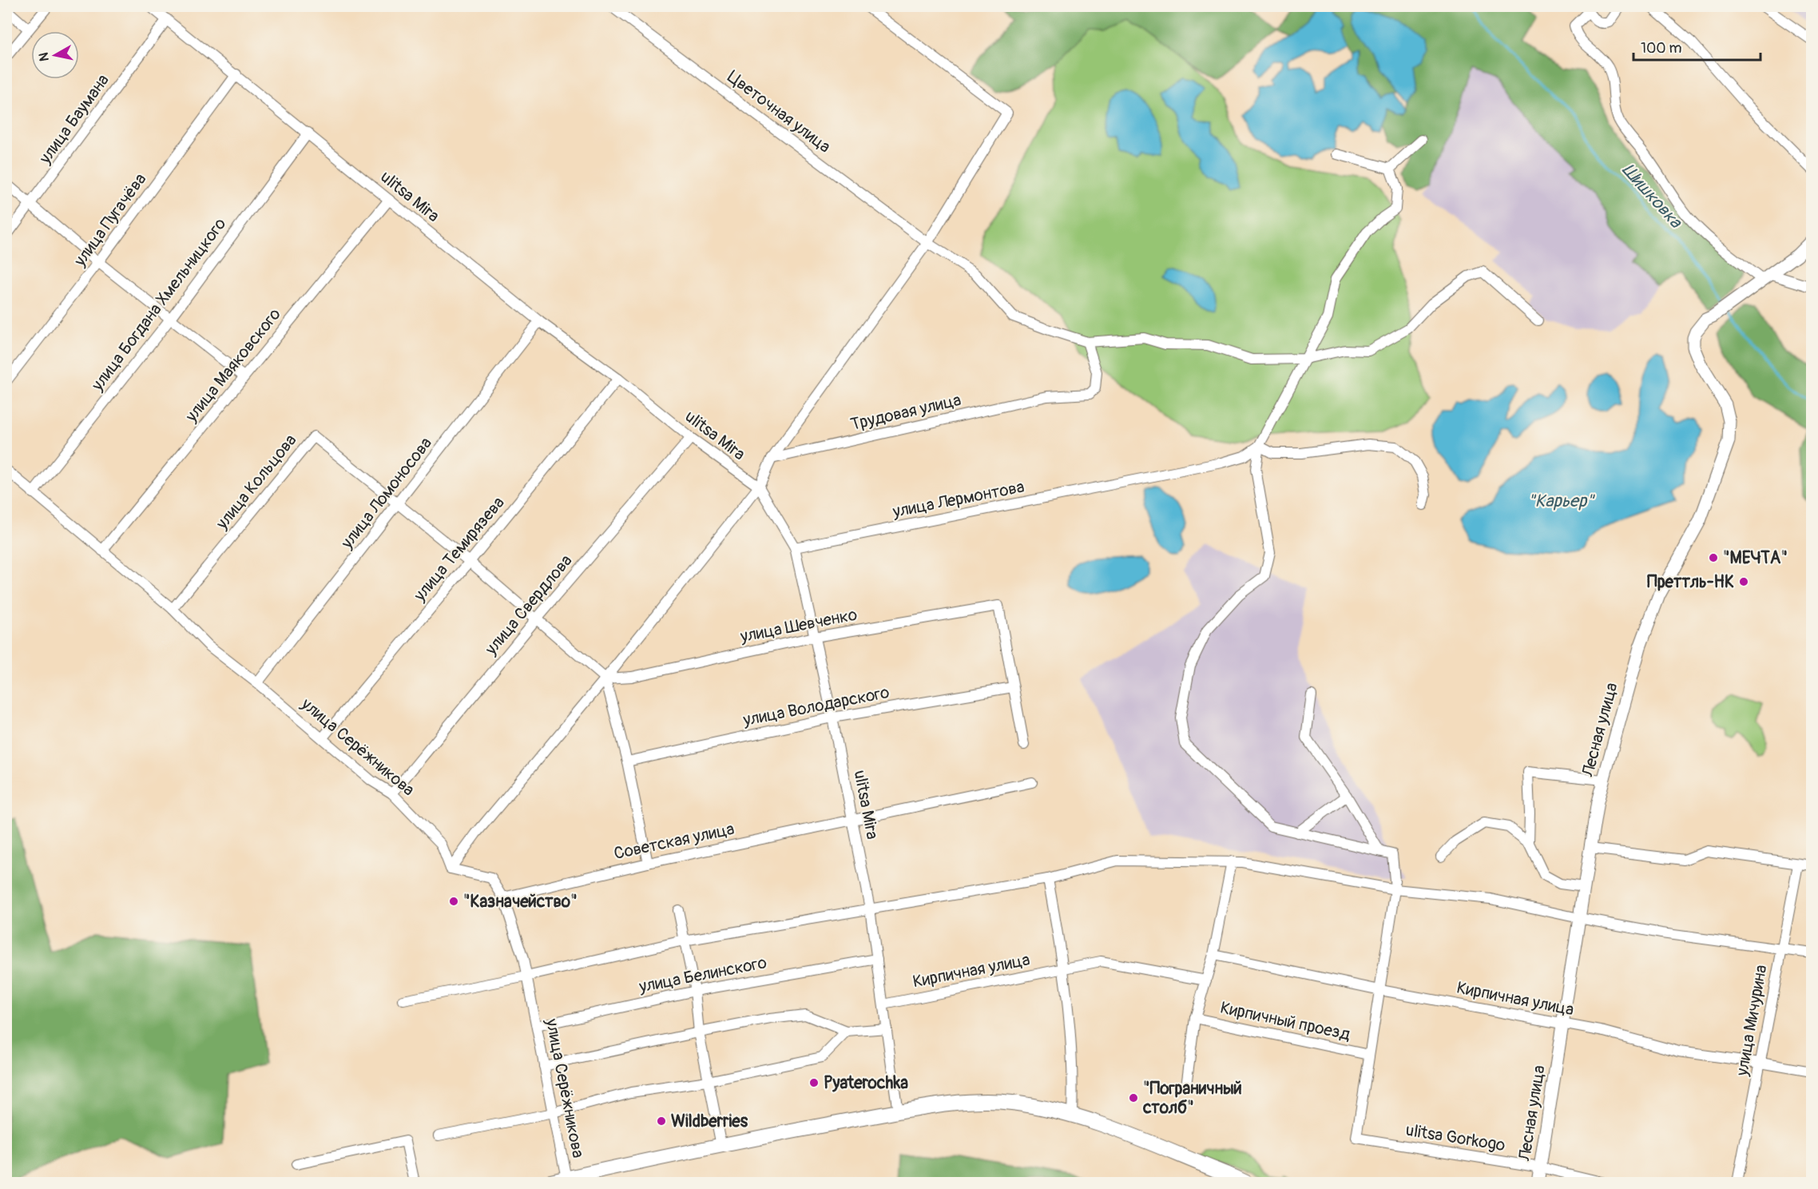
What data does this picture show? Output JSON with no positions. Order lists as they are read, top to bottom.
{
  "streets": {
    "street": [
      "Цветочная улица",
      "улица Баумана",
      "ulitsa Mira",
      "улица Пугачёва",
      "улица Богдана Хмельницкого",
      "улица Маяковского",
      "Трудовая улица",
      "улица Кольцова",
      "улица Ломоносова",
      "улица Лермонтова",
      "улица Темирязева",
      "улица Свердлова",
      "улица Шевченко",
      "улица Володарского",
      "Лесная улица",
      "улица Серёжникова",
      "Советская улица",
      "Кирпичная улица",
      "улица Белинского",
      "улица Мичурина",
      "Кирпичный проезд",
      "ulitsa Gorkogo"
    ]
  },
  "crossings": [
    ["Цветочная улица", "Трудовая улица"],
    ["улица Баумана", "ulitsa Mira"],
    ["ulitsa Mira", "улица Пугачёва"],
    ["ulitsa Mira", "улица Богдана Хмельницкого"],
    ["ulitsa Mira", "улица Маяковского"],
    ["ulitsa Mira", "улица Ломоносова"],
    ["ulitsa Mira", "улица Лермонтова"],
    ["ulitsa Mira", "улица Темирязева"],
    ["ulitsa Mira", "улица Свердлова"],
    ["ulitsa Mira", "улица Шевченко"],
    ["ulitsa Mira", "улица Володарского"],
    ["ulitsa Mira", "Советская улица"],
    ["ulitsa Mira", "Кирпичная улица"],
    ["ulitsa Mira", "улица Белинского"],
    ["улица Богдана Хмельницкого", "улица Серёжникова"],
    ["улица Маяковского", "улица Серёжникова"],
    ["улица Кольцова", "улица Ломоносова"],
    ["улица Кольцова", "улица Серёжникова"],
    ["улица Ломоносова", "улица Серёжникова"],
    ["улица Темирязева", "улица Серёжникова"],
    ["улица Свердлова", "улица Серёжникова"],
    ["улица Шевченко", "улица Володарского"],
    ["Лесная улица", "Кирпичная улица"],
    ["Лесная улица", "ulitsa Gorkogo"],
    ["улица Серёжникова", "Советская улица"],
    ["улица Серёжникова", "улица Белинского"],
    ["Кирпичная улица", "улица Мичурина"],
    ["Кирпичный проезд", "ulitsa Gorkogo"]
  ],
  "water": ["Шишковка", "\"Карьер\""],
  "places": [
    "\"МЕЧТА\"",
    "Преттль-НК",
    "\"Казначейство\"",
    "Pyaterochka",
    "\"Пограничный столб\"",
    "Wildberries"
  ],
  "scale_bar": "100 m",
  "north": "left"
}
